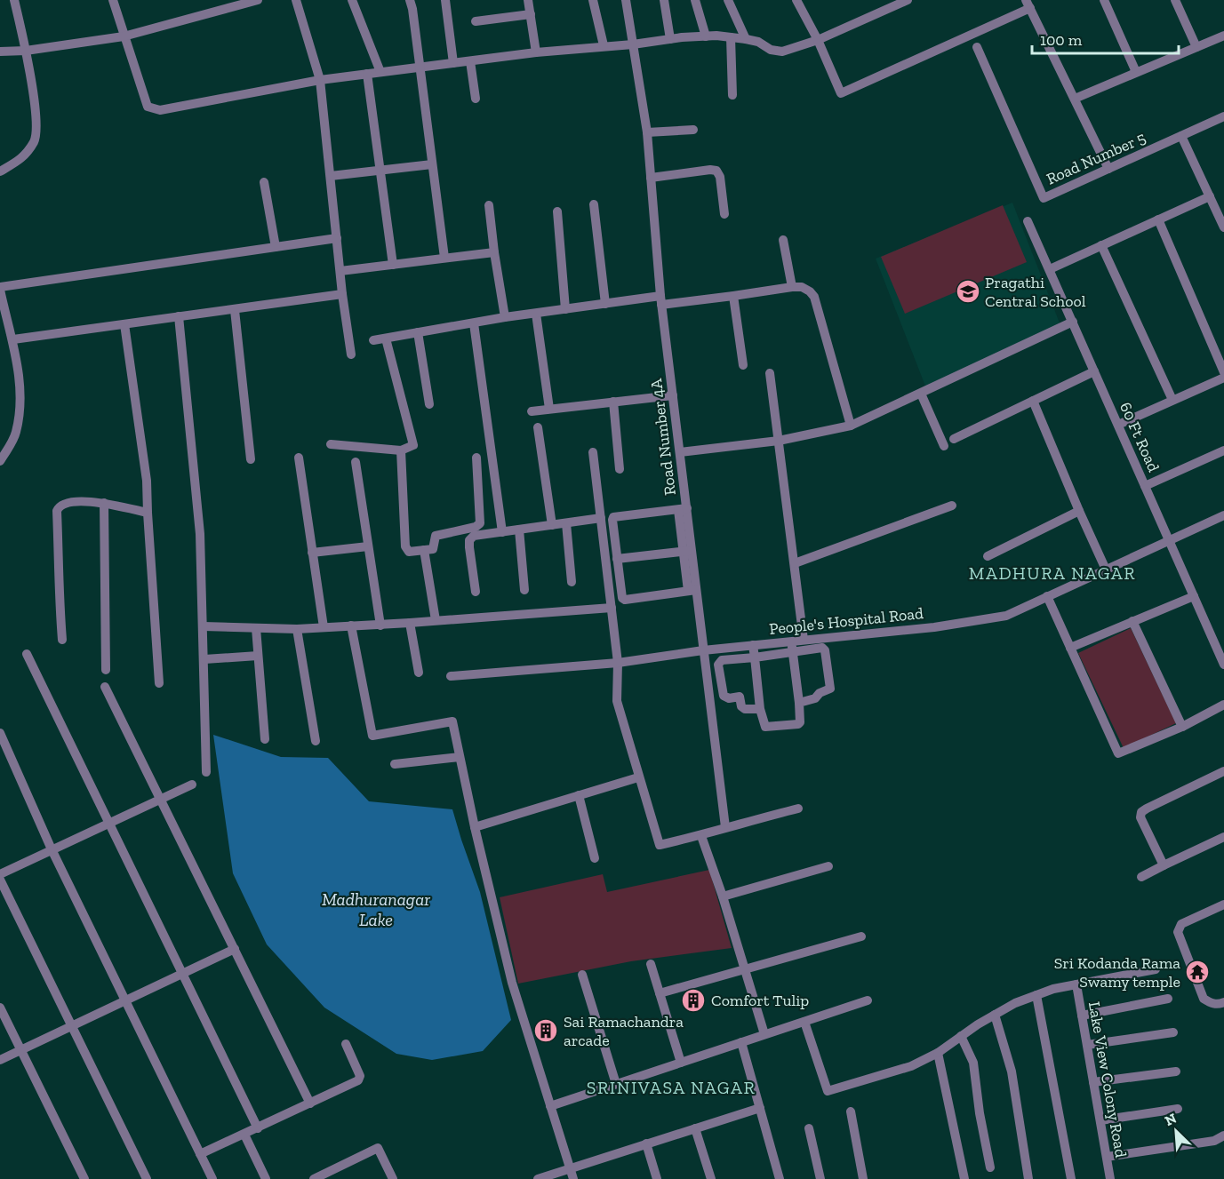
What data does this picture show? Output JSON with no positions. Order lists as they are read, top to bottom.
{
  "streets": {
    "street": [
      "Road Number 5",
      "Road Number 4A",
      "60 Ft Road",
      "People's Hospital Road",
      "Lake View Colony Road"
    ]
  },
  "crossings": [
    ["Road Number 4A", "People's Hospital Road"],
    ["60 Ft Road", "People's Hospital Road"]
  ],
  "districts": ["MADHURA NAGAR", "SRINIVASA NAGAR"],
  "water": ["Madhuranagar Lake"],
  "places": {
    "school or university": ["Pragathi Central School"],
    "temple": ["Sri Kodanda Rama Swamy temple"],
    "building": ["Comfort Tulip", "Sai Ramachandra arcade"]
  },
  "scale_bar": "100 m",
  "north": "top left"
}
